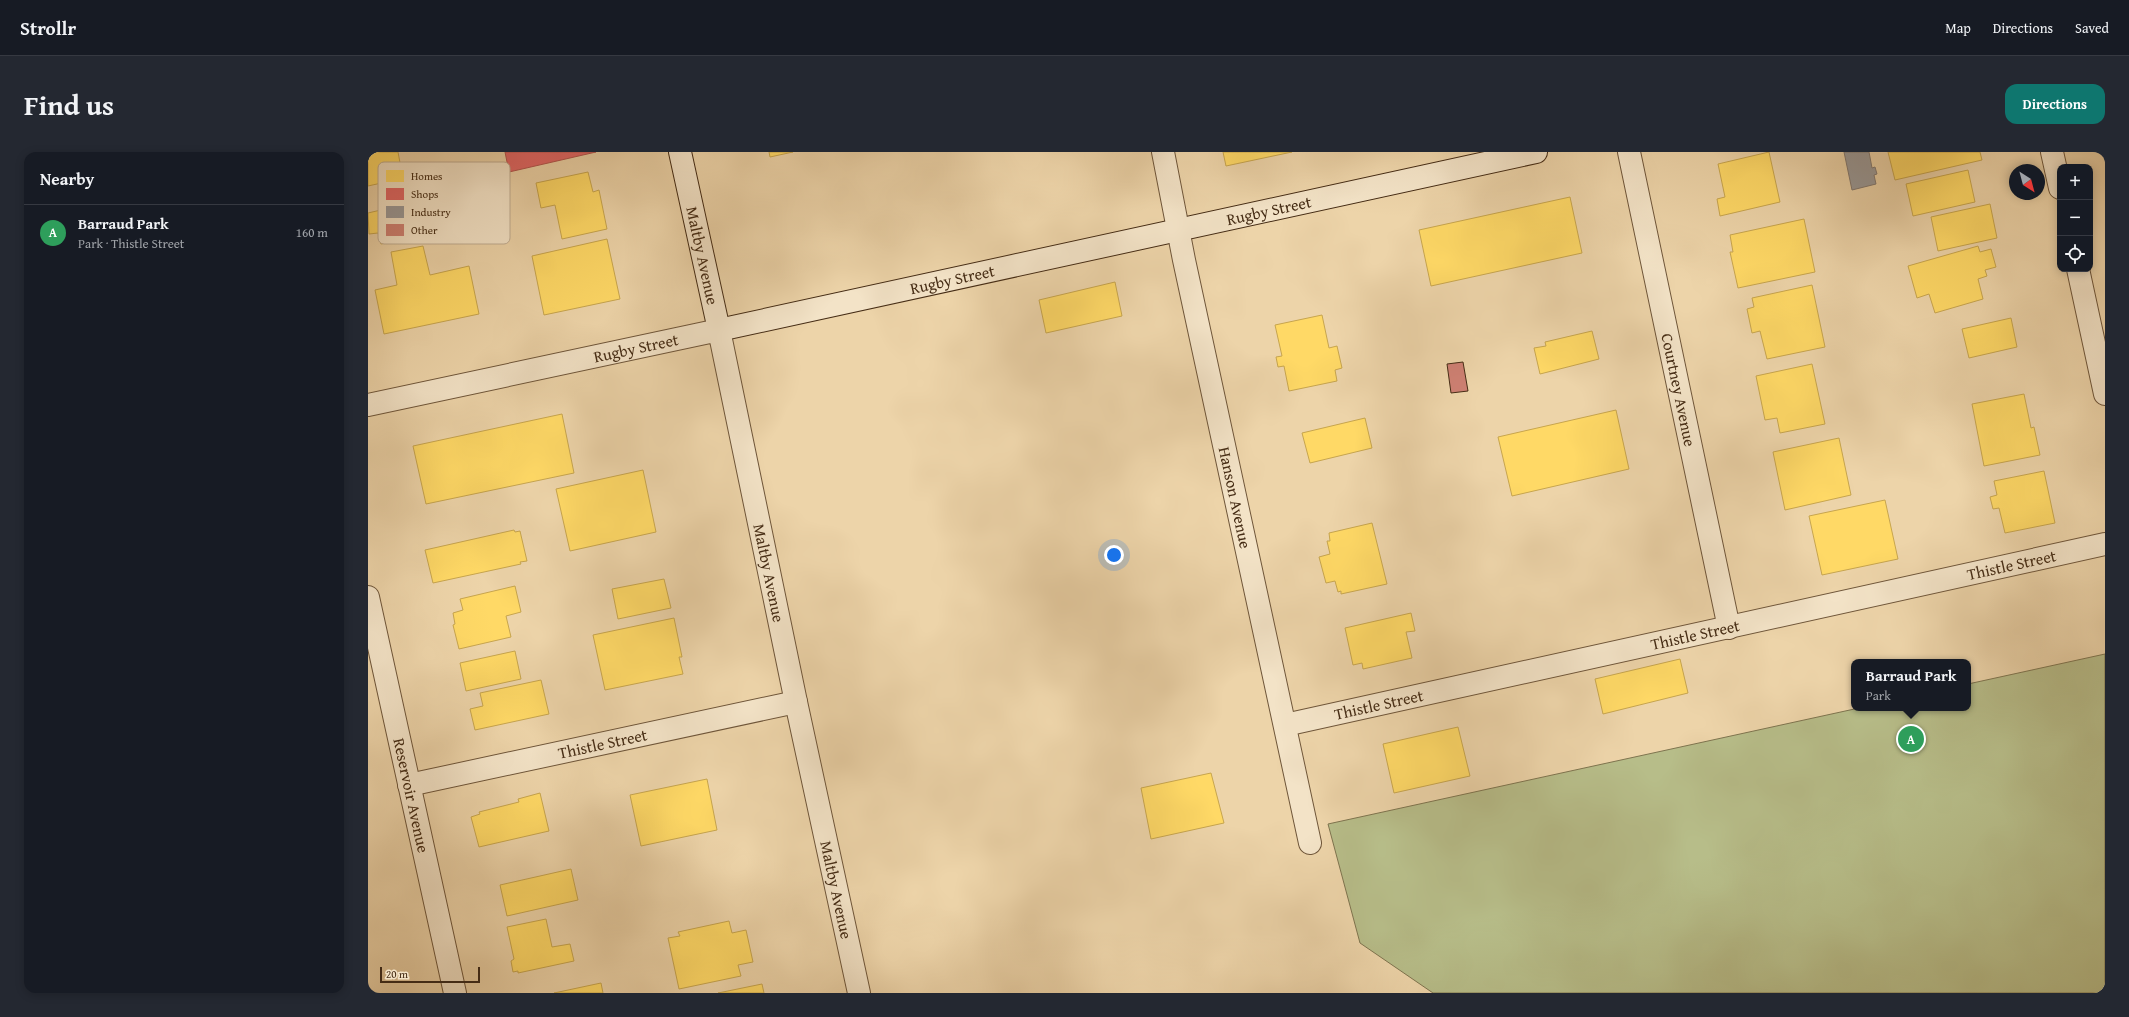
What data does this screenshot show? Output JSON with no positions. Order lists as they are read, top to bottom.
{
  "streets": {
    "street": [
      "Rugby Street",
      "Maltby Avenue",
      "Courtney Avenue",
      "Hanson Avenue",
      "Thistle Street",
      "Reservoir Avenue"
    ]
  },
  "crossings": [
    ["Rugby Street", "Maltby Avenue"],
    ["Rugby Street", "Hanson Avenue"],
    ["Maltby Avenue", "Thistle Street"],
    ["Courtney Avenue", "Thistle Street"],
    ["Hanson Avenue", "Thistle Street"],
    ["Thistle Street", "Reservoir Avenue"]
  ],
  "legend": [
    "Homes",
    "Shops",
    "Industry",
    "Other"
  ],
  "scale_bar": "20 m",
  "north": "bottom right",
  "page": {
    "header": "Strollr",
    "nav": ["Map", "Directions", "Saved"],
    "title": "Find us",
    "buttons": "Directions",
    "heading": "Nearby",
    "map_buttons": ["+", "−"],
    "list": [
      {
        "mark": "A",
        "name": "Barraud Park",
        "note": "Park · Thistle Street",
        "value": "160 m"
      }
    ],
    "popup": ["Barraud Park", "Park"],
    "pins": "A",
    "scale": "20 m"
  }
}
